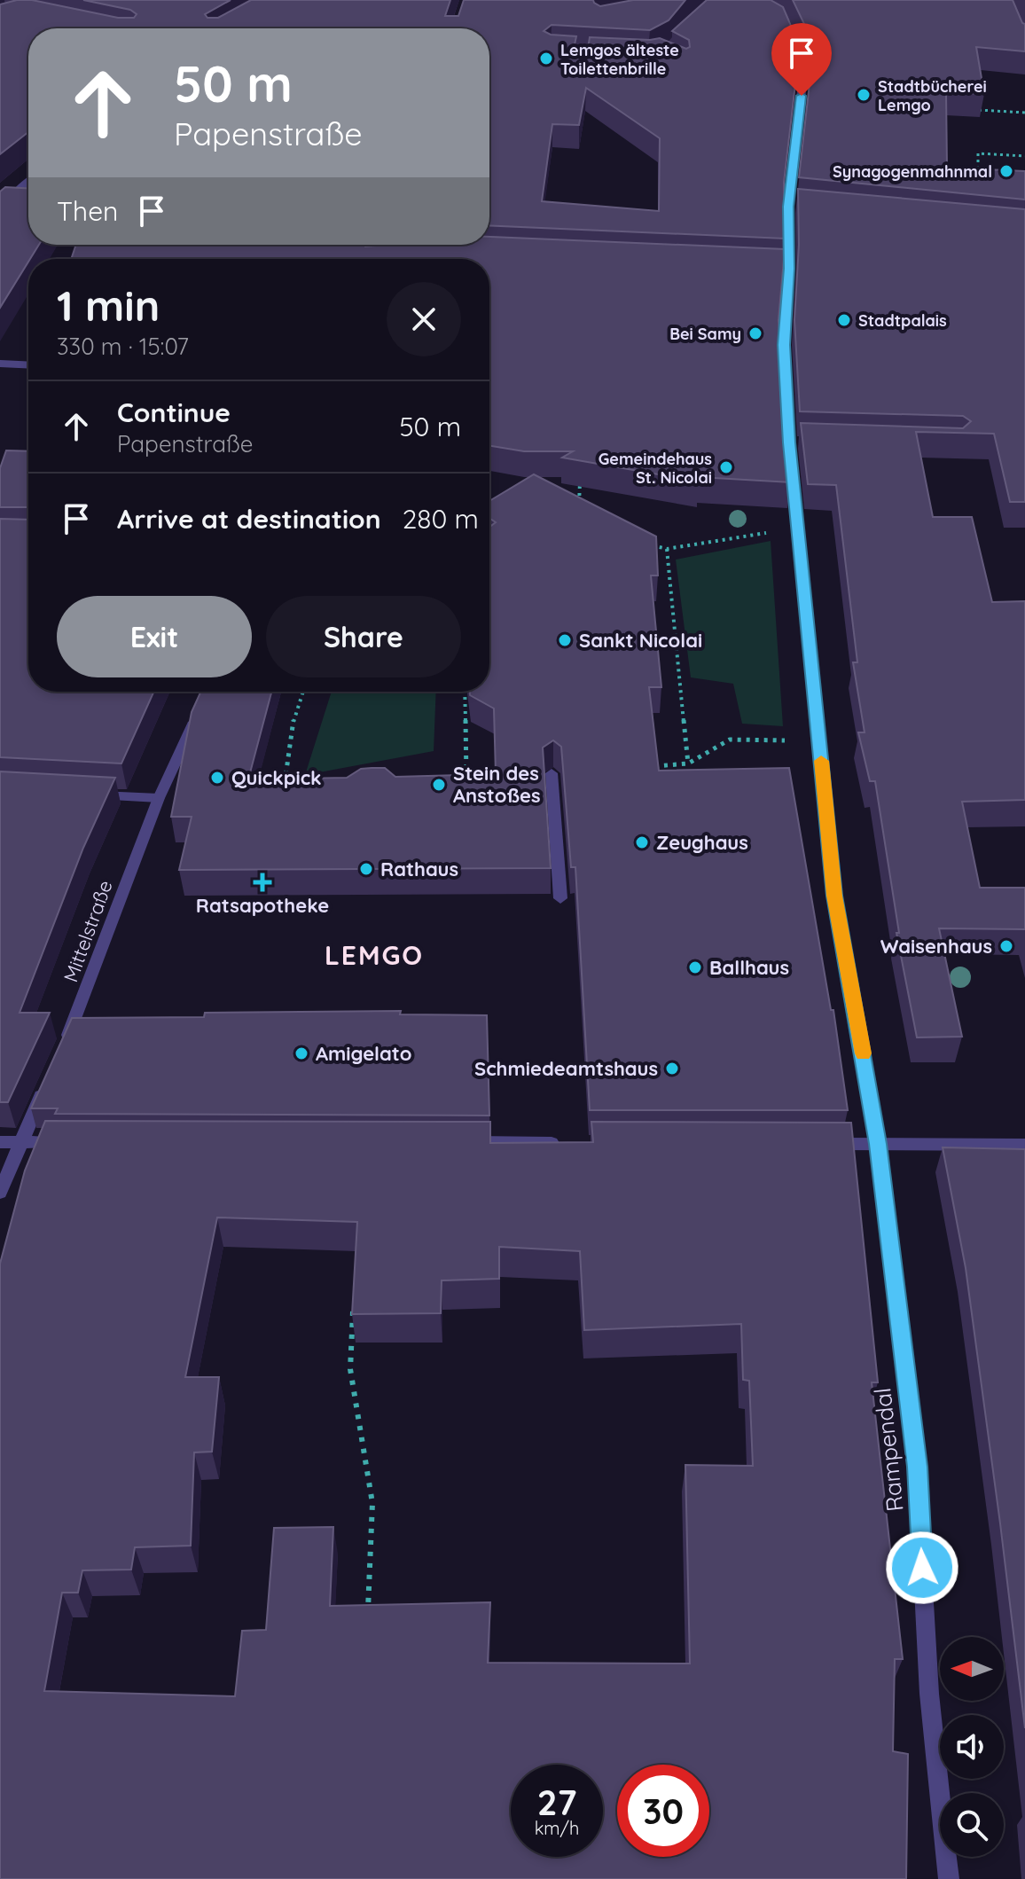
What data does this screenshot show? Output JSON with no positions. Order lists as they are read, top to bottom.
{
  "streets": {
    "street": ["Mittelstraße", "Rampendal"]
  },
  "districts": ["LEMGO"],
  "places": {
    "other": [
      "Lemgos älteste Toilettenbrille",
      "Stadtbücherei Lemgo",
      "Synagogenmahnmal",
      "Stadtpalais",
      "Bei Samy",
      "Gemeindehaus St. Nicolai",
      "Sankt Nicolai",
      "Quickpick",
      "Stein des Anstoßes",
      "Zeughaus",
      "Rathaus",
      "Waisenhaus",
      "Ballhaus",
      "Amigelato",
      "Schmiedeamtshaus"
    ],
    "health": ["Ratsapotheke"]
  },
  "north": "left",
  "page": {
    "turn": ["50 m", "Papenstraße"],
    "then": "Then",
    "heading": ["1 min", "330 m · 15:07"],
    "list": [
      {
        "name": "Continue",
        "note": "Papenstraße",
        "value": "50 m"
      },
      {
        "name": "Arrive at destination",
        "value": "280 m"
      }
    ],
    "buttons": ["Exit", "Share"],
    "speed": "27 km/h",
    "limit": "30"
  }
}
